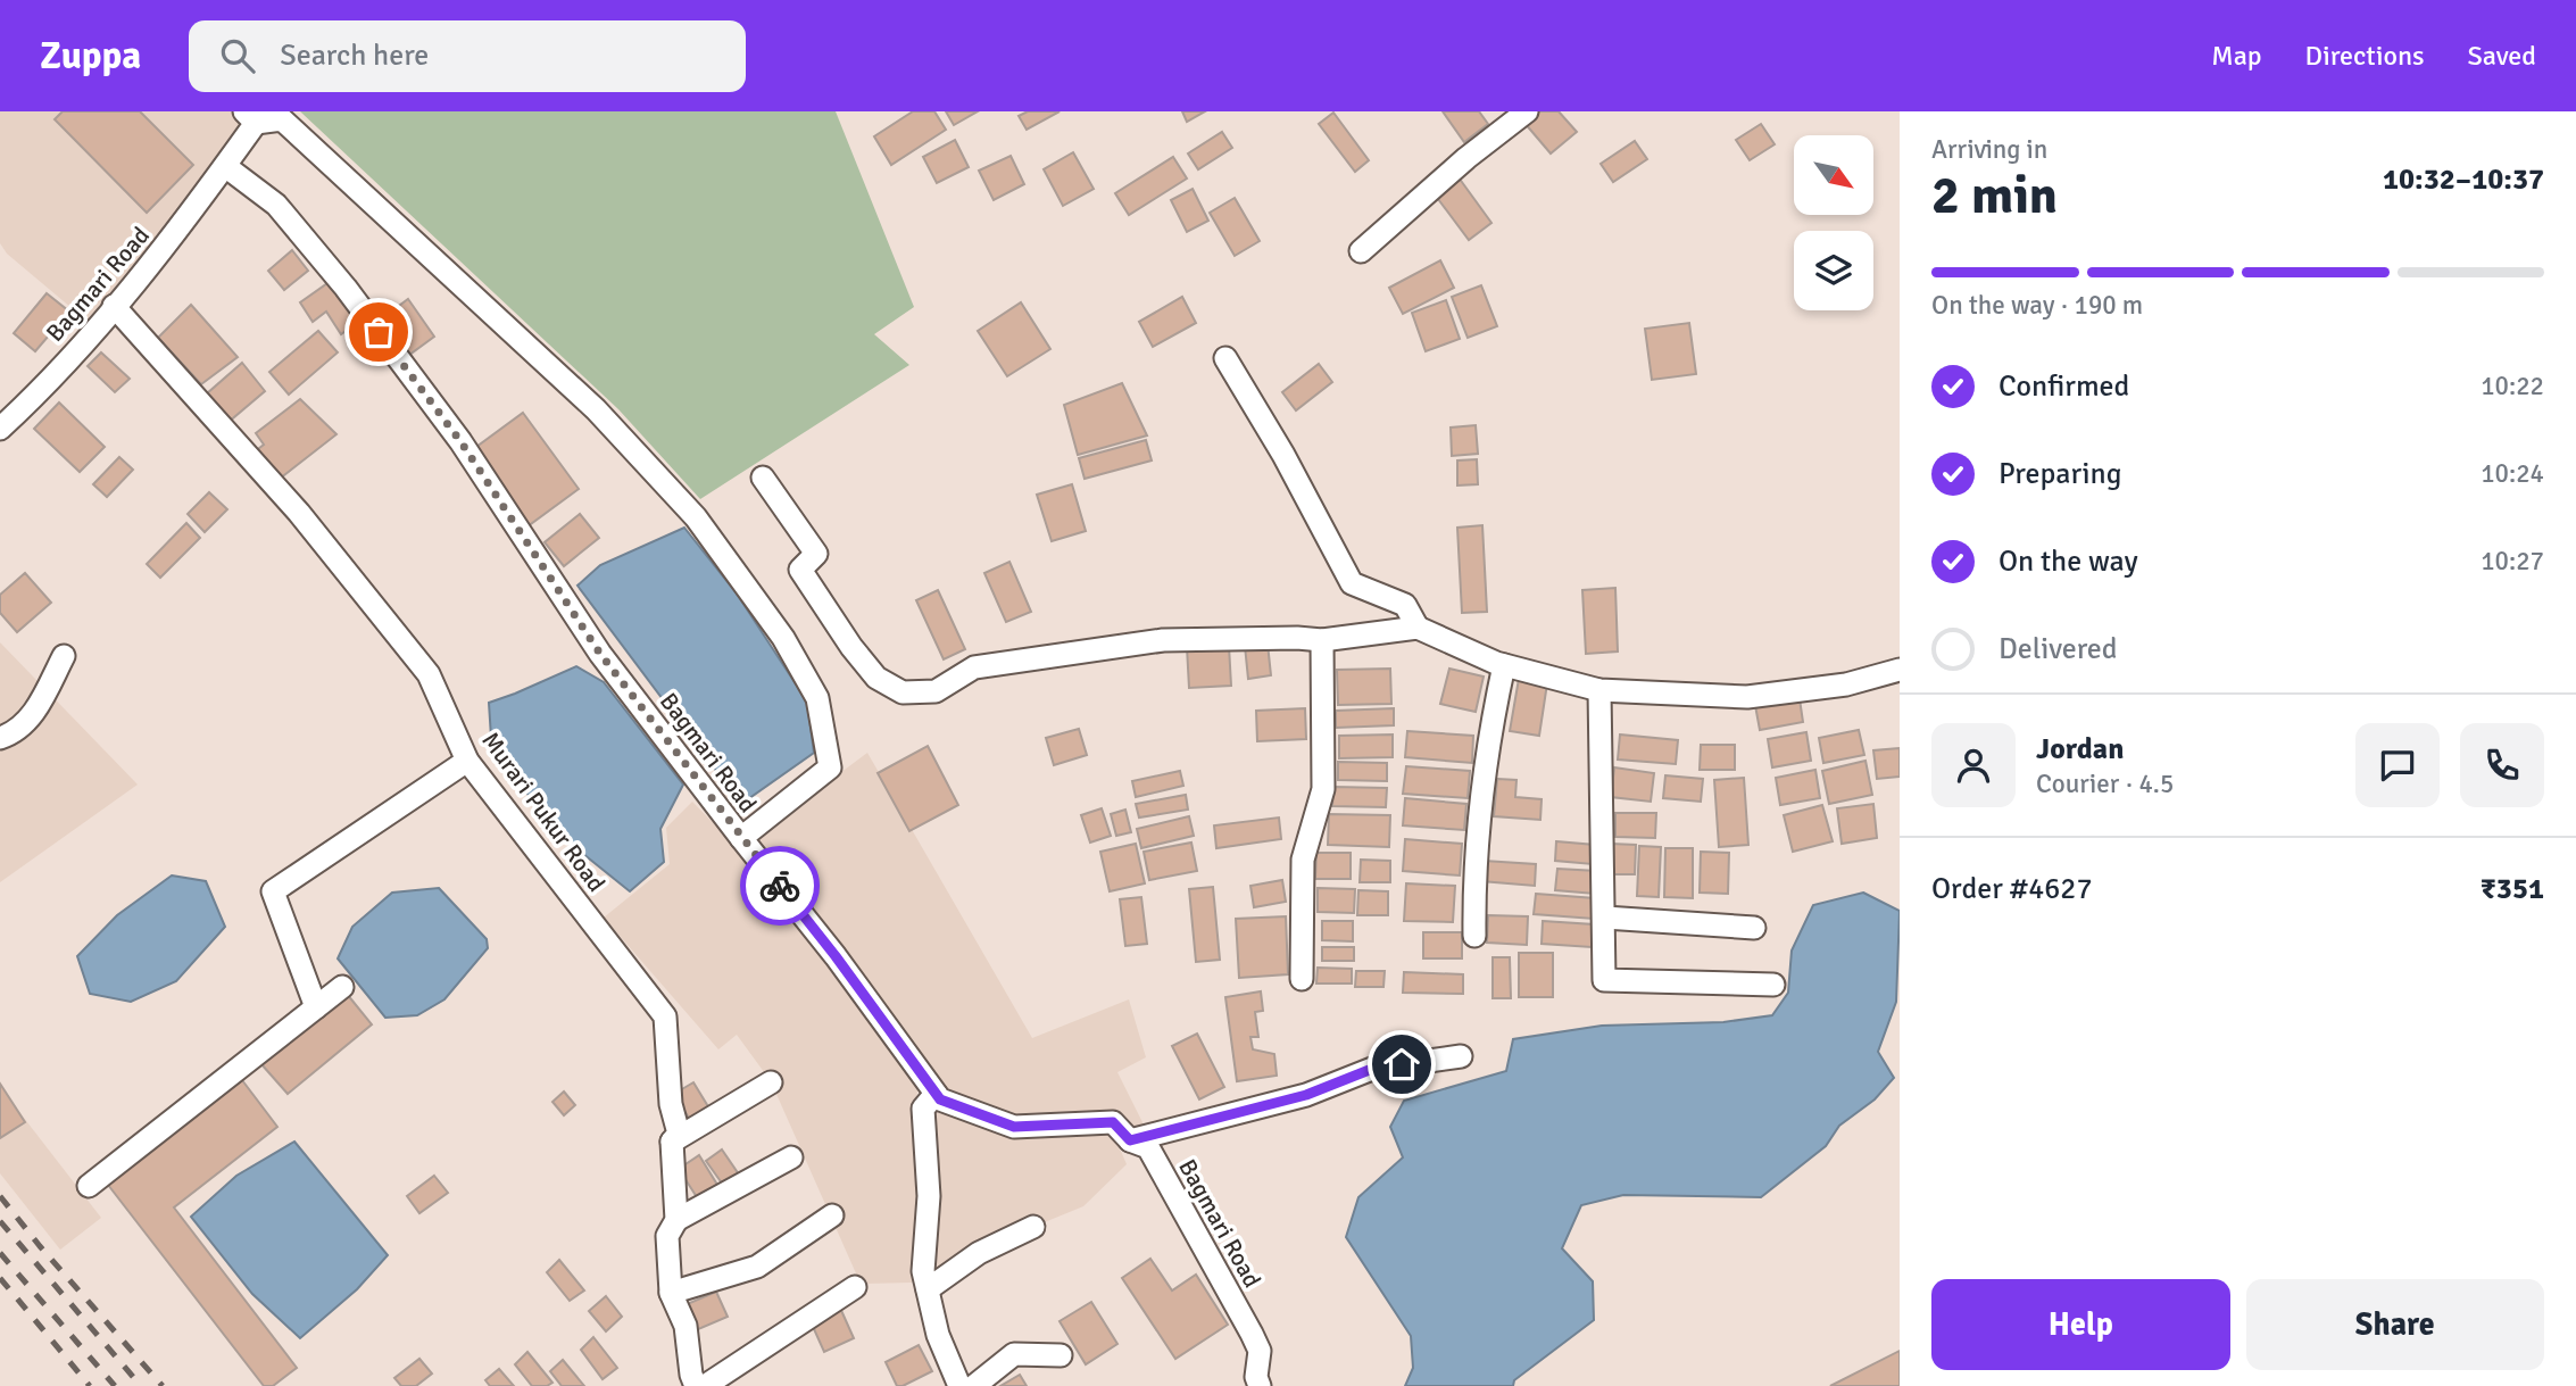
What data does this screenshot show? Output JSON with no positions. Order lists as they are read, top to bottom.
{
  "streets": {
    "street": ["Bagmari Road", "Murari Pukur Road"]
  },
  "crossings": [
    ["Bagmari Road", "Murari Pukur Road"]
  ],
  "north": "bottom right",
  "page": {
    "header": "Zuppa",
    "search": "Search here",
    "nav": ["Map", "Directions", "Saved"],
    "heading": ["2 min", "Arriving in", "10:32–10:37"],
    "panel": [
      "Jordan",
      "Courier · 4.5",
      "Order #4627",
      "₹351"
    ],
    "bar": "On the way · 190 m",
    "list": [
      ["Confirmed", "10:22"],
      ["Preparing", "10:24"],
      ["On the way", "10:27"],
      "Delivered"
    ],
    "buttons": ["Help", "Share"]
  }
}
